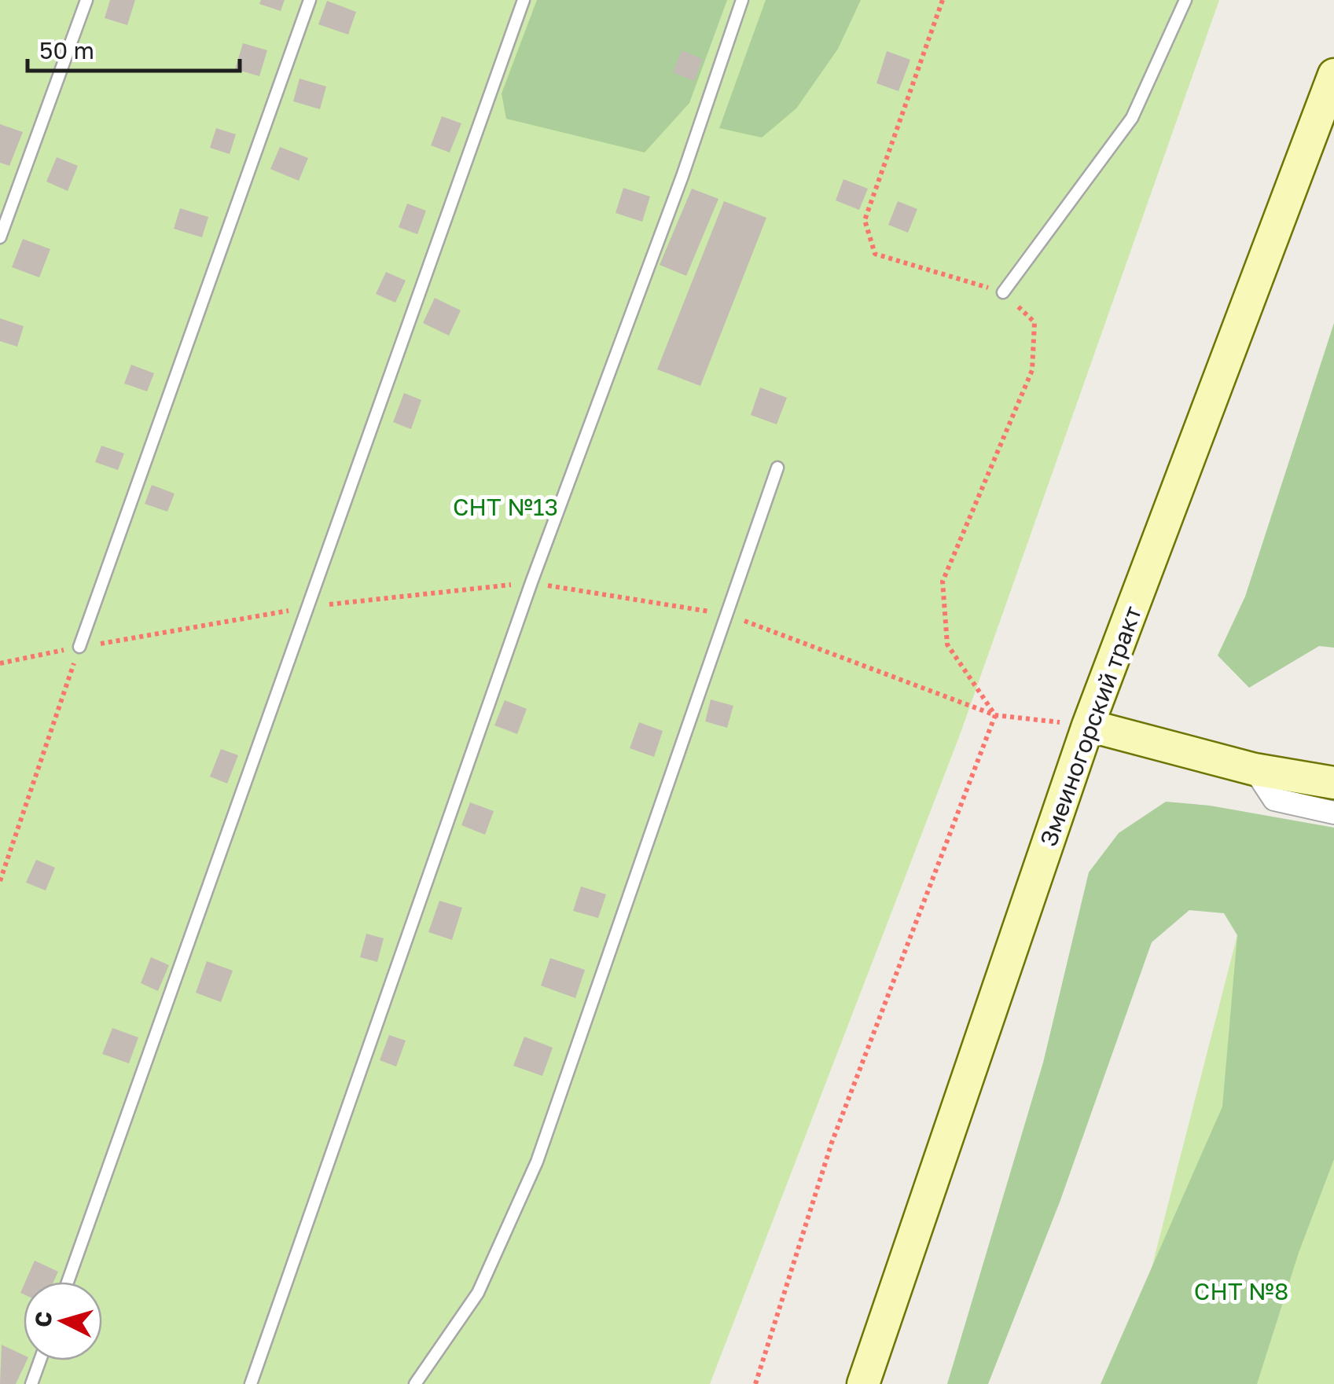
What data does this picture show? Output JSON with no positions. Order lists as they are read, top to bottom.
{
  "streets": {
    "main road": ["Змеиногорский тракт"]
  },
  "parks": ["СНТ №13", "СНТ №8"],
  "scale_bar": "50 m",
  "north": "left"
}
